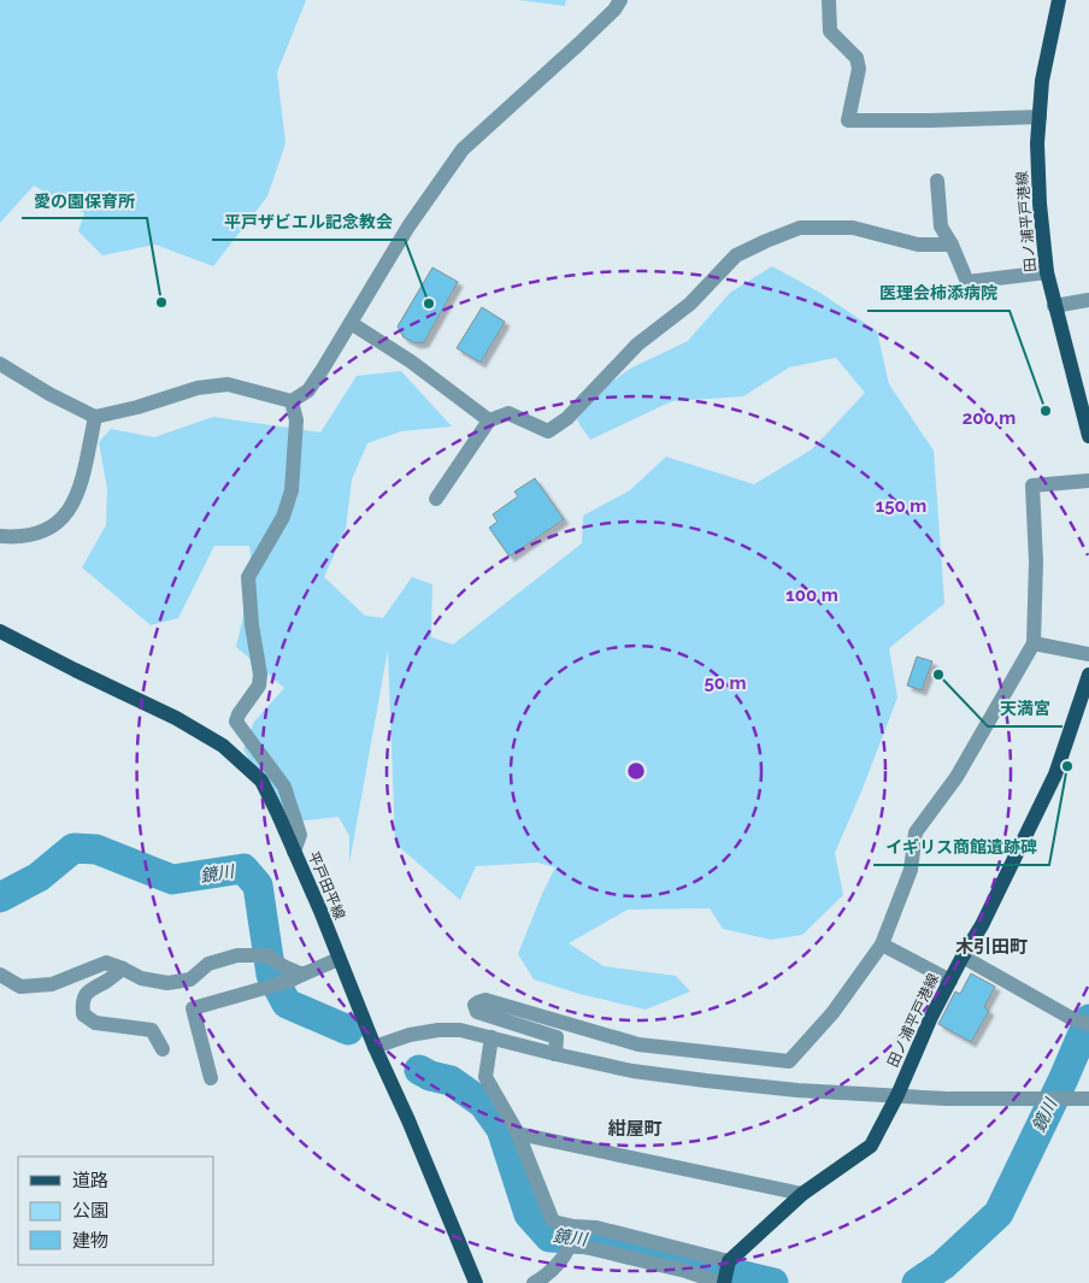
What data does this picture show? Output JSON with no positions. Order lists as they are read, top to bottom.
{
  "streets": {
    "main road": ["田ノ浦平戸港線", "平戸田平線"]
  },
  "districts": ["木引田町", "紺屋町"],
  "water": ["鏡川"],
  "places": [
    "愛の園保育所",
    "平戸ザビエル記念教会",
    "医理会柿添病院",
    "天満宮",
    "イギリス商館遺跡碑"
  ],
  "legend": ["道路", "公園", "建物"],
  "rings": [
    "200 m",
    "150 m",
    "100 m",
    "50 m"
  ]
}
